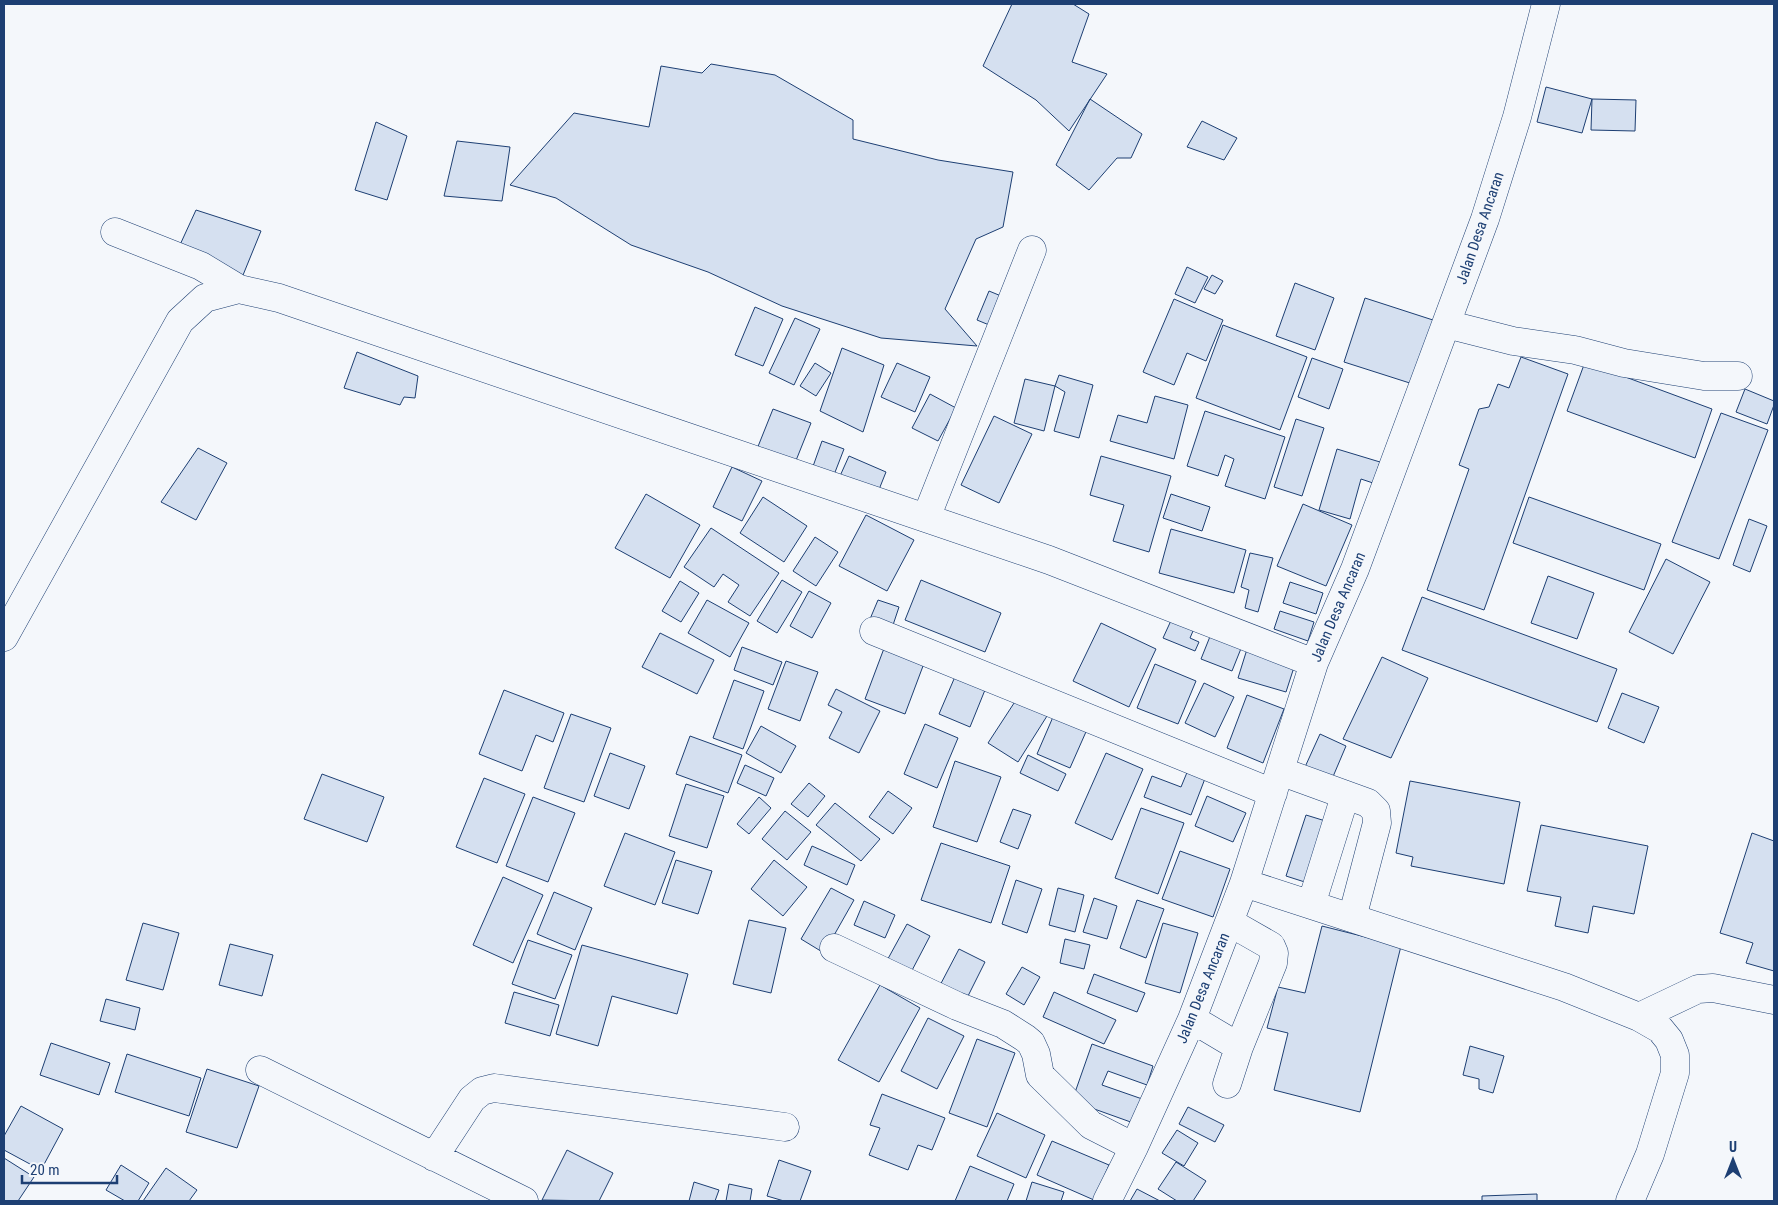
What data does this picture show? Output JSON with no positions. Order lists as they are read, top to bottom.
{
  "streets": {
    "street": ["Jalan Desa Ancaran"]
  },
  "scale_bar": "20 m",
  "north": "top"
}
